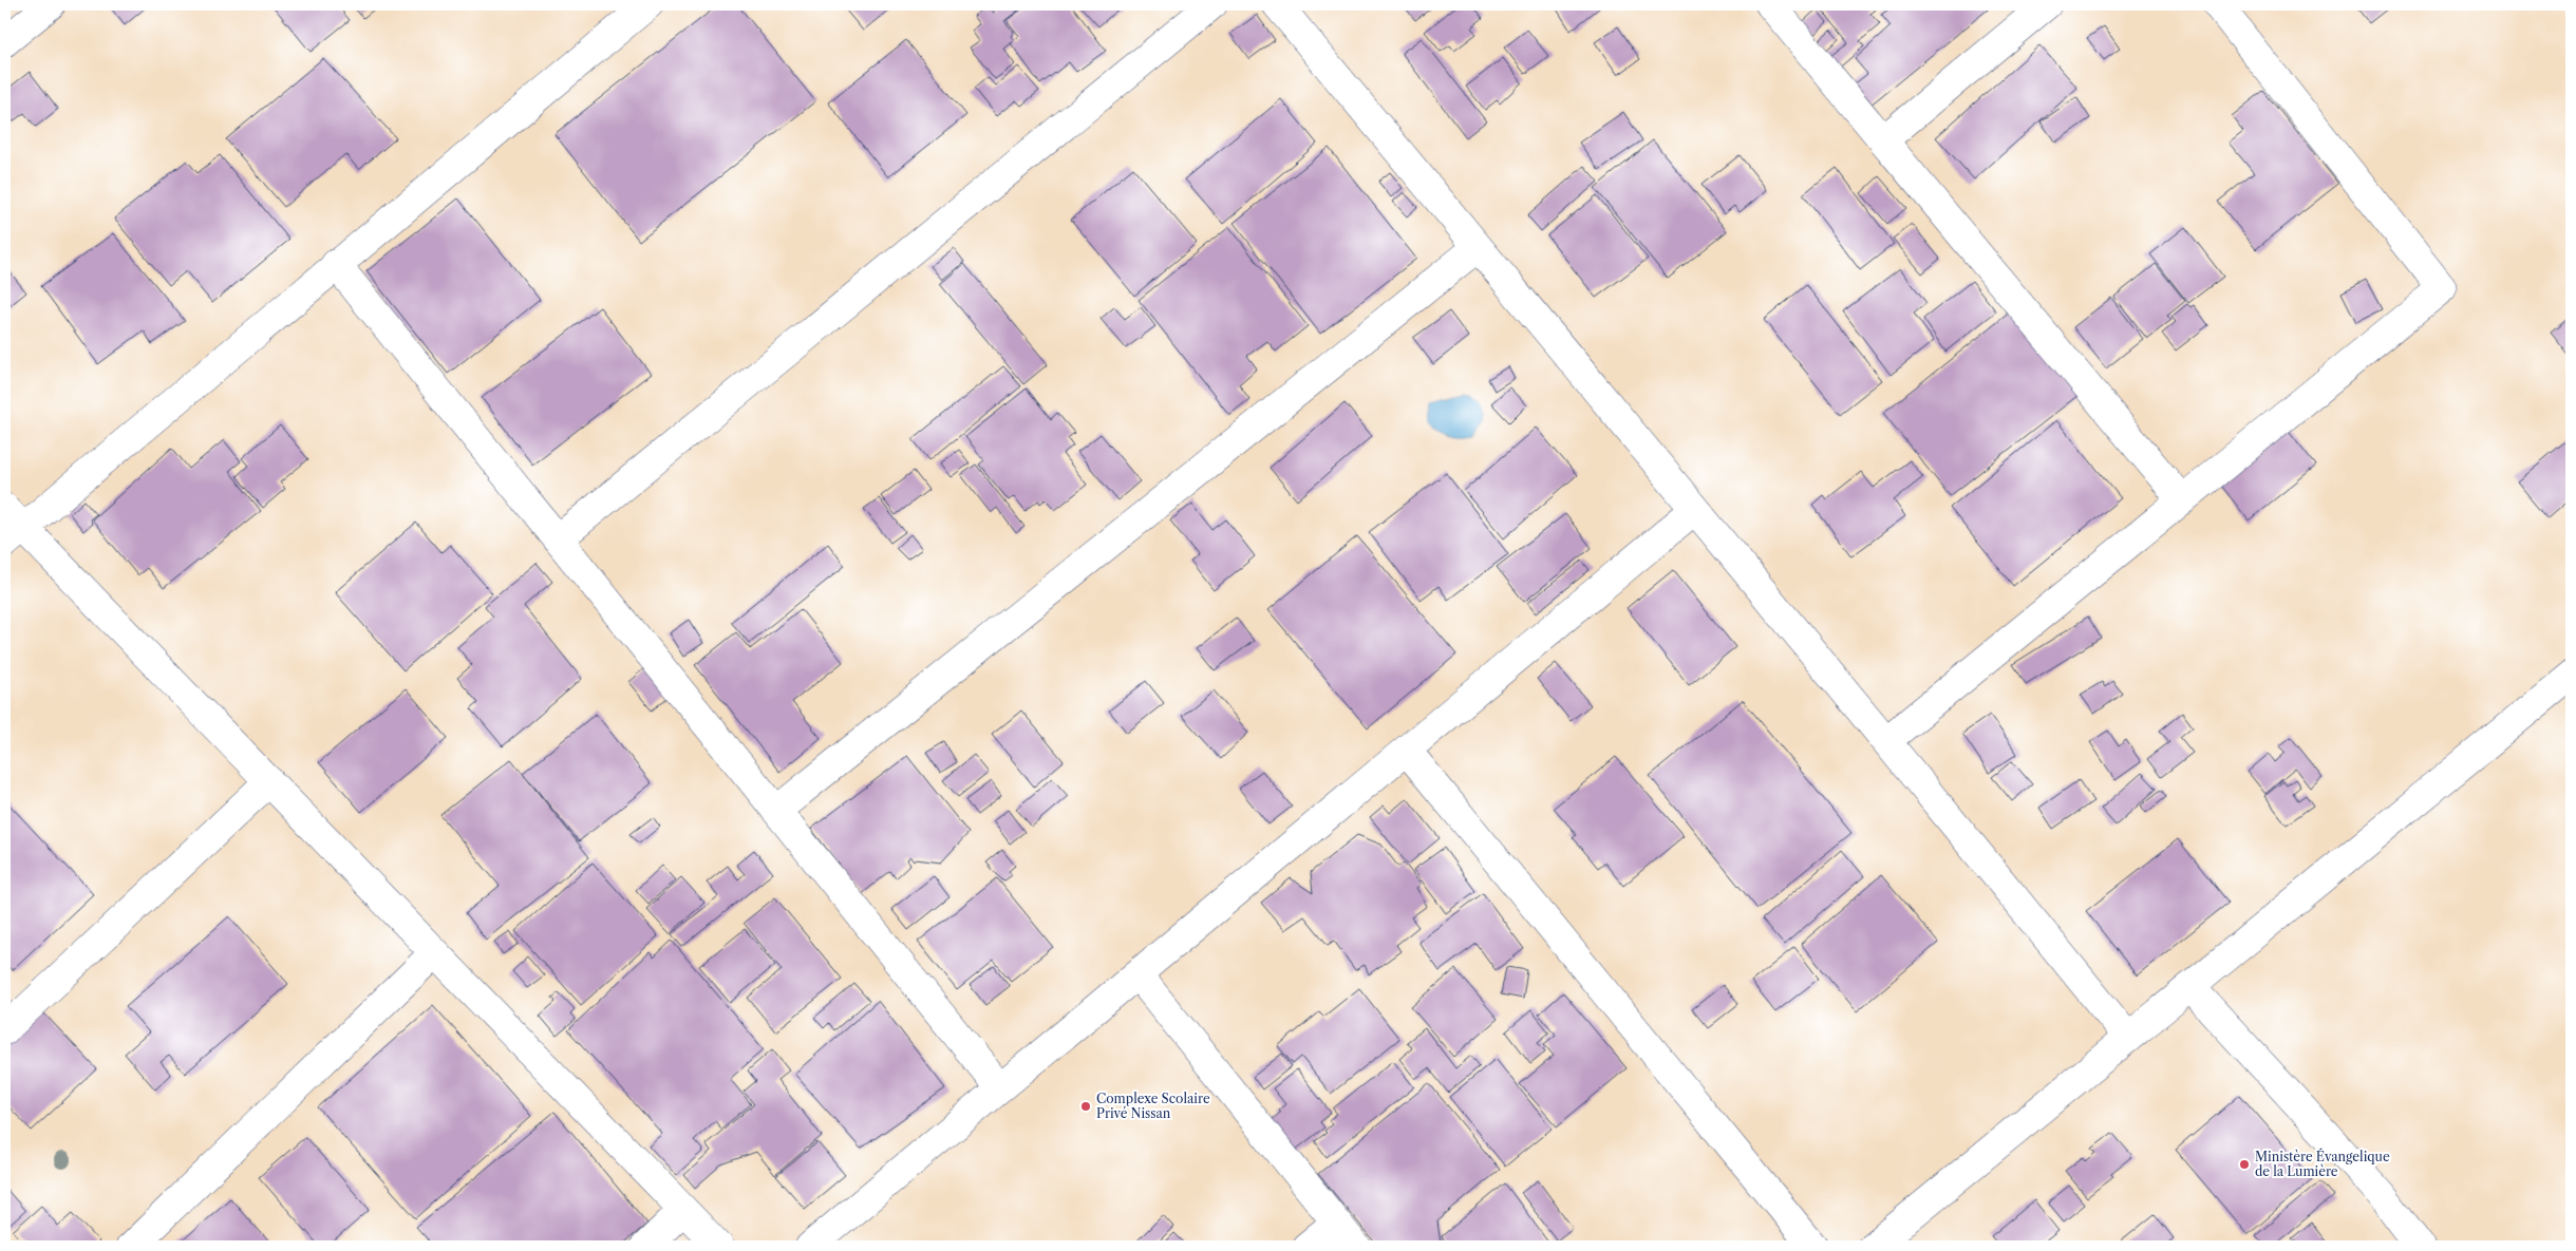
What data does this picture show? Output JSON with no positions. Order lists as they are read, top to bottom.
{
  "places": ["Complexe Scolaire Privé Nissan", "Ministère Évangelique de la Lumière"]
}
